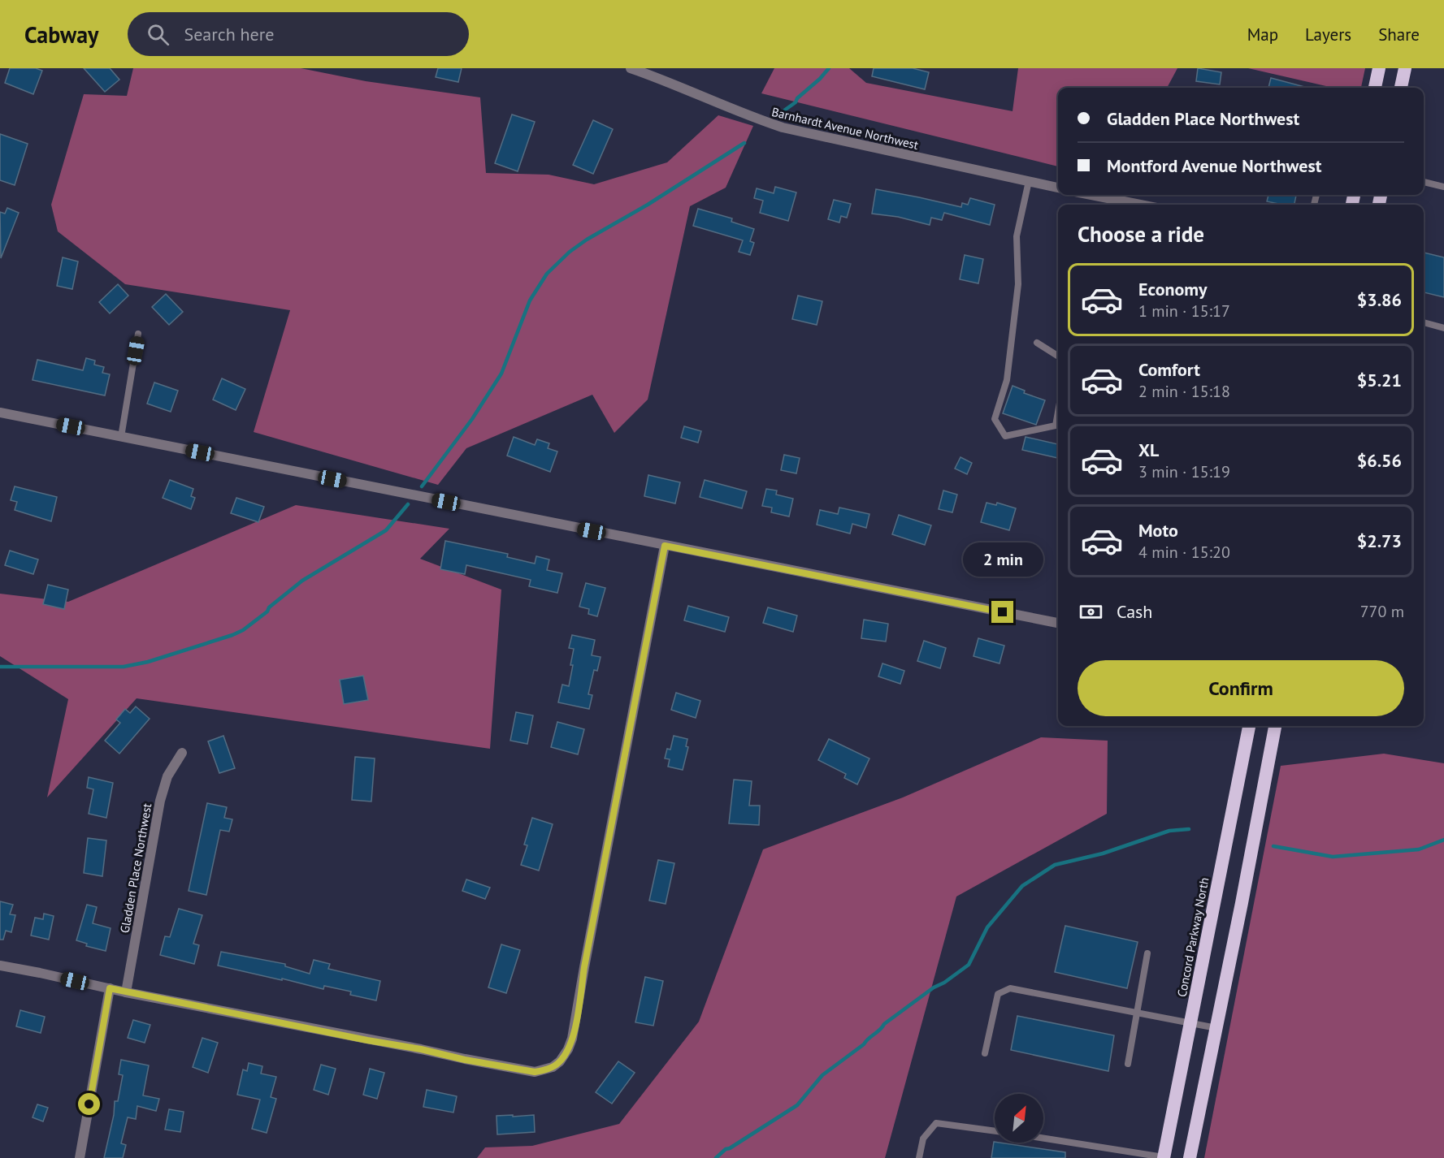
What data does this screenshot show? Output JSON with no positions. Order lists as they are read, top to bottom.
{
  "streets": {
    "highway": ["Concord Parkway North"],
    "street": ["Barnhardt Avenue Northwest", "Gladden Place Northwest"]
  },
  "north": "top right",
  "page": {
    "header": "Cabway",
    "search": "Search here",
    "nav": ["Map", "Layers", "Share"],
    "banner": ["Gladden Place Northwest", "Montford Avenue Northwest"],
    "heading": "Choose a ride",
    "list": [
      {
        "name": "Economy",
        "note": "1 min · 15:17",
        "value": "$3.86"
      },
      {
        "name": "Comfort",
        "note": "2 min · 15:18",
        "value": "$5.21"
      },
      {
        "name": "XL",
        "note": "3 min · 15:19",
        "value": "$6.56"
      },
      {
        "name": "Moto",
        "note": "4 min · 15:20",
        "value": "$2.73"
      }
    ],
    "bubble": "2 min",
    "pay": ["Cash", "770 m"],
    "buttons": "Confirm"
  }
}
